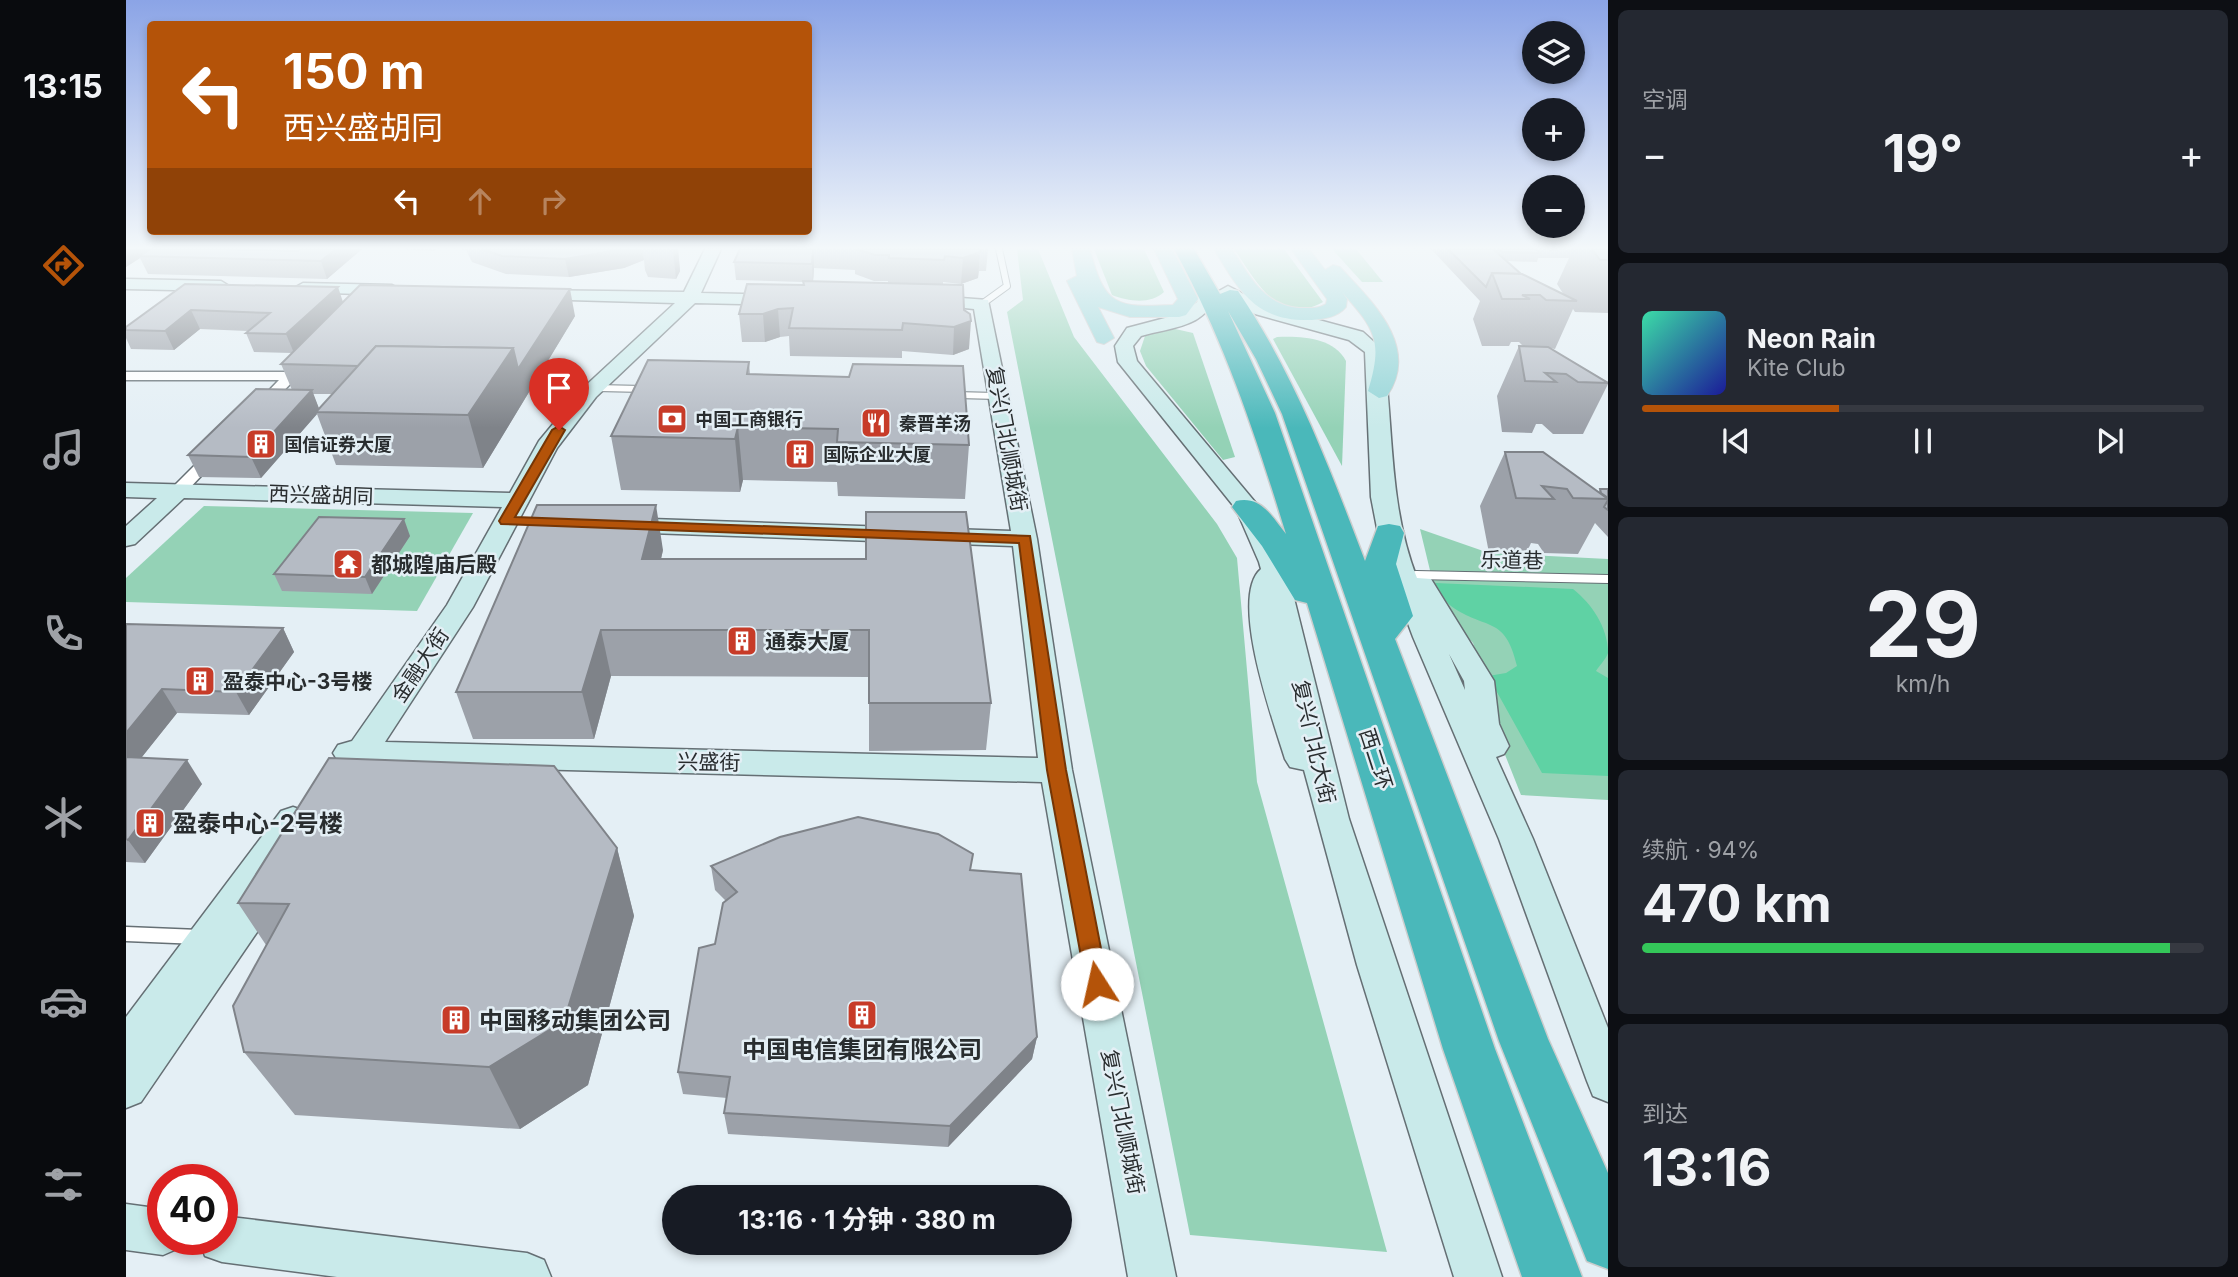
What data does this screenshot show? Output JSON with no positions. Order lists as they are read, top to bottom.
{
  "streets": {
    "highway": ["西二环"],
    "street": [
      "复兴门北顺城街",
      "西兴盛胡同",
      "复兴门北大街",
      "兴盛街"
    ],
    "lane": ["乐道巷"]
  },
  "crossings": [
    ["复兴门北顺城街", "兴盛街"]
  ],
  "places": {
    "bank": ["中国工商银行"],
    "restaurant": ["秦晋羊汤"],
    "building": [
      "国信证券大厦",
      "国际企业大厦",
      "通泰大厦",
      "盈泰中心-3号楼",
      "盈泰中心-2号楼",
      "中国电信集团有限公司",
      "中国移动集团公司"
    ],
    "temple": ["都城隍庙后殿"]
  },
  "page": {
    "tabs": "13:15",
    "tile": [
      "空调",
      ["29", "km/h"],
      ["续航 · 94%", "470 km"],
      ["到达", "13:16"]
    ],
    "map_buttons": ["+", "−"],
    "turn": ["150 m", "西兴盛胡同"],
    "heat": ["−", "19°", "+"],
    "song": ["Neon Rain", "Kite Club"],
    "limit": "40",
    "trip": "13:16 · 1 分钟 · 380 m"
  }
}
